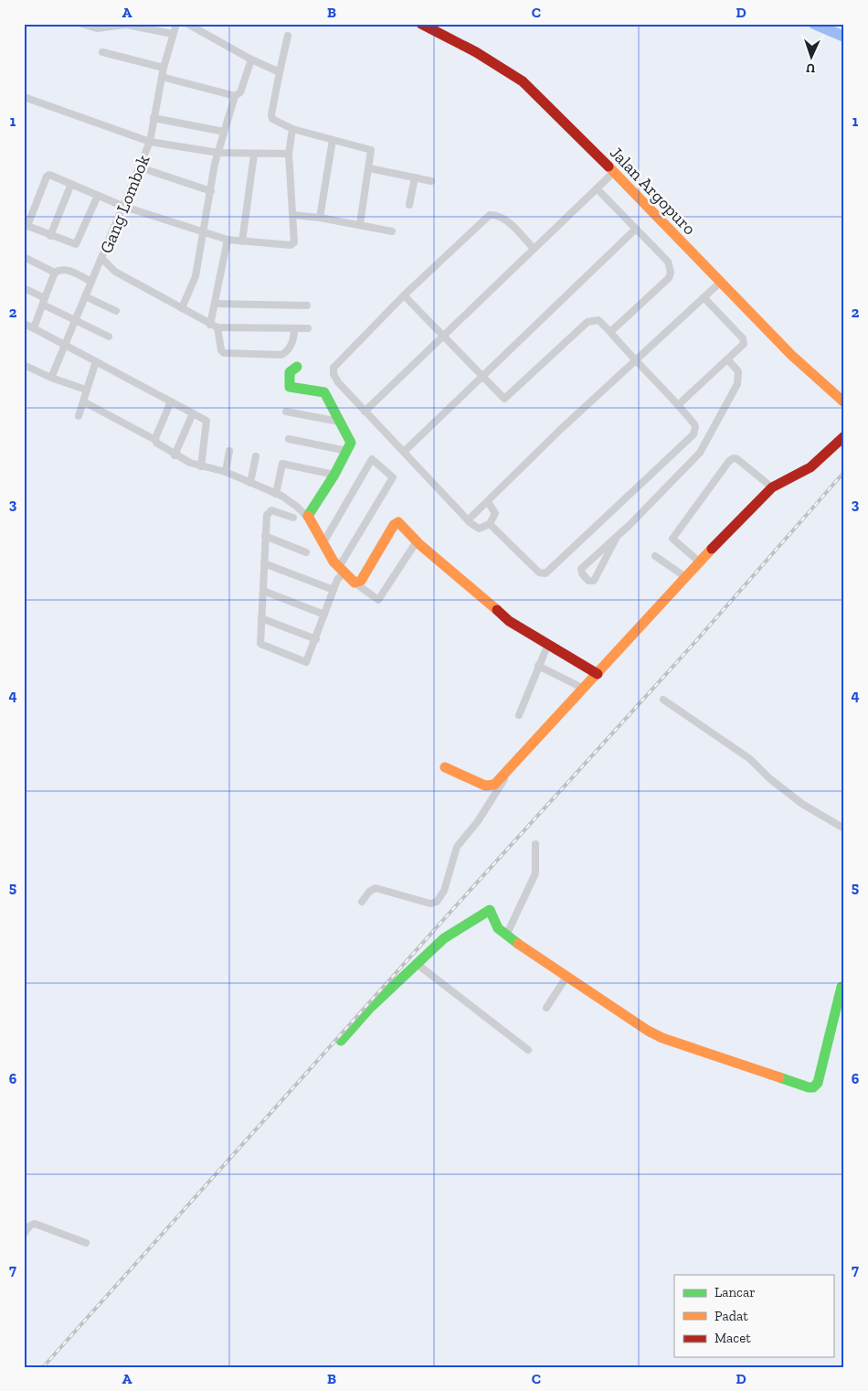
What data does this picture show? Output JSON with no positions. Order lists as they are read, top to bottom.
{
  "streets": {
    "main road": ["Jalan Argopuro"],
    "street": ["Gang Lombok"]
  },
  "legend": ["Lancar", "Padat", "Macet"],
  "north": "bottom",
  "grid": {
    "columns": [
      "A",
      "B",
      "C",
      "D"
    ],
    "rows": [
      "1",
      "2",
      "3",
      "4",
      "5",
      "6",
      "7"
    ]
  }
}
